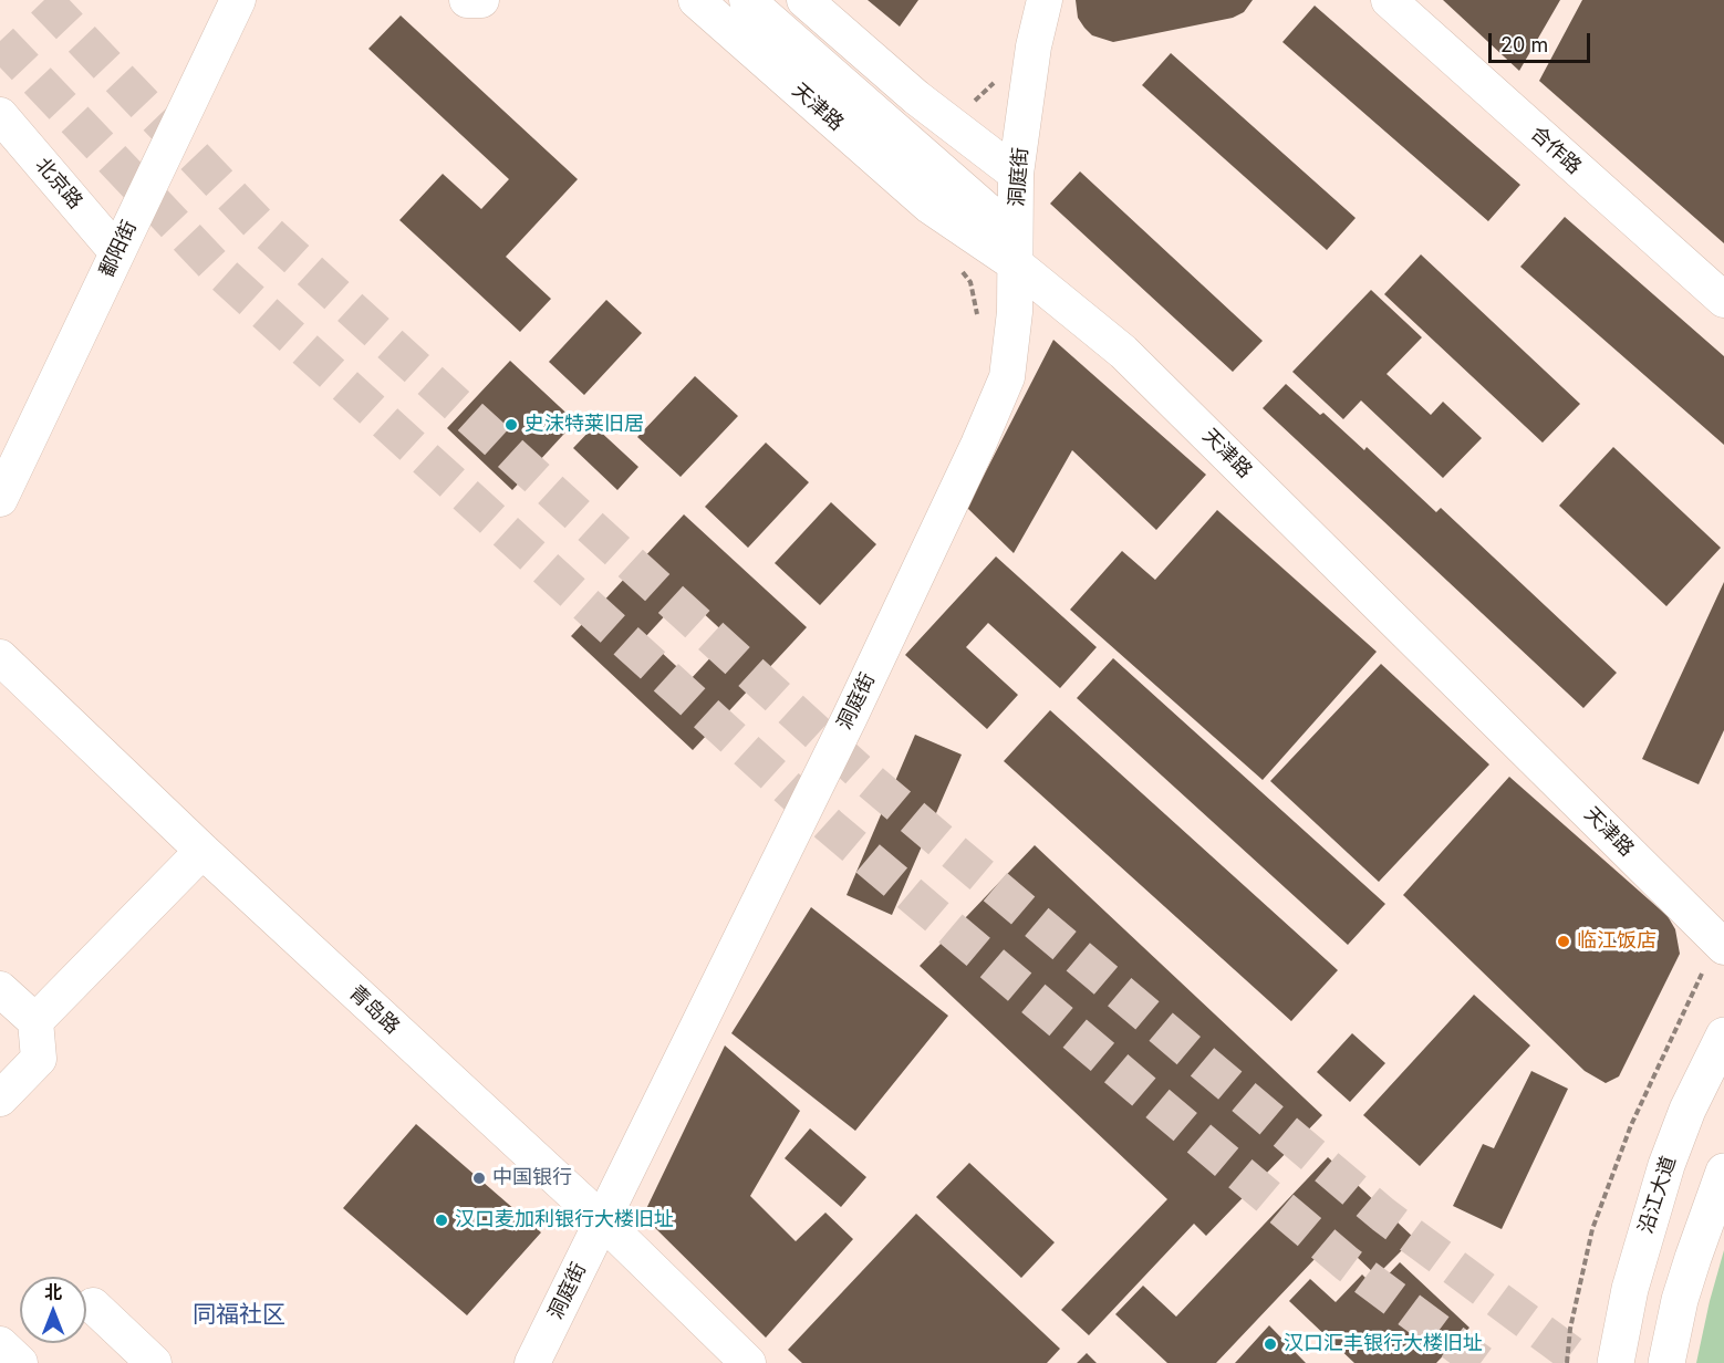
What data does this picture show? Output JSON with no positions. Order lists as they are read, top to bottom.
{
  "streets": {
    "main road": ["沿江大道"],
    "street": [
      "天津路",
      "合作路",
      "洞庭街",
      "北京路",
      "鄱阳街",
      "青岛路"
    ]
  },
  "crossings": [
    ["天津路", "洞庭街"],
    ["洞庭街", "青岛路"],
    ["北京路", "鄱阳街"]
  ],
  "districts": ["同福社区"],
  "places": [
    "史沫特莱旧居",
    "临江饭店",
    "中国银行",
    "汉口麦加利银行大楼旧址",
    "汉口汇丰银行大楼旧址"
  ],
  "scale_bar": "20 m",
  "north": "top"
}
